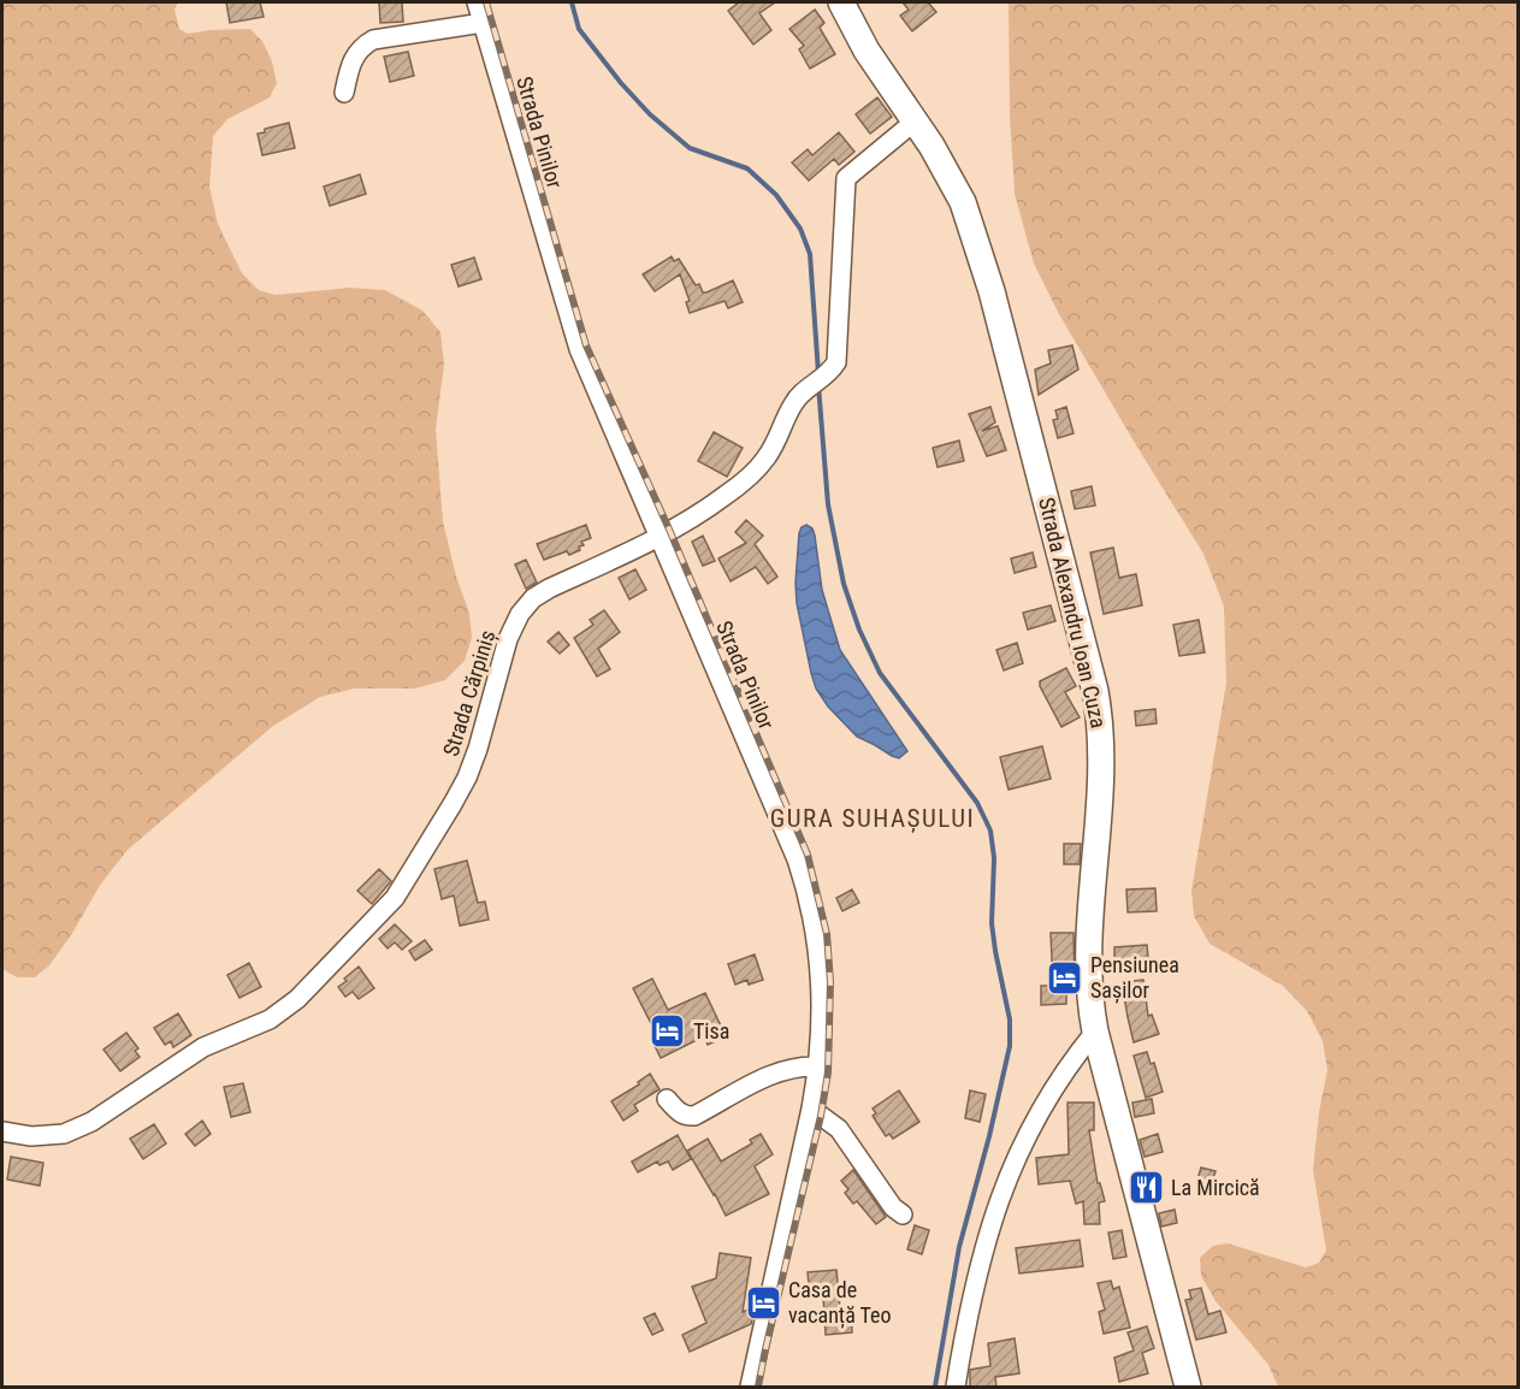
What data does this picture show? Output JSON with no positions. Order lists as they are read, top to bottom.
{
  "streets": {
    "main road": ["Strada Alexandru Ioan Cuza"],
    "street": ["Strada Pinilor", "Strada Cărpiniș"]
  },
  "crossings": [
    ["Strada Pinilor", "Strada Cărpiniș"],
    ["Strada Alexandru Ioan Cuza", "Strada Cărpiniș"]
  ],
  "districts": ["GURA SUHAȘULUI"],
  "places": {
    "hotel": ["Pensiunea Sașilor", "Tisa", "Casa de vacanță Teo"],
    "restaurant": ["La Mircică"]
  }
}
